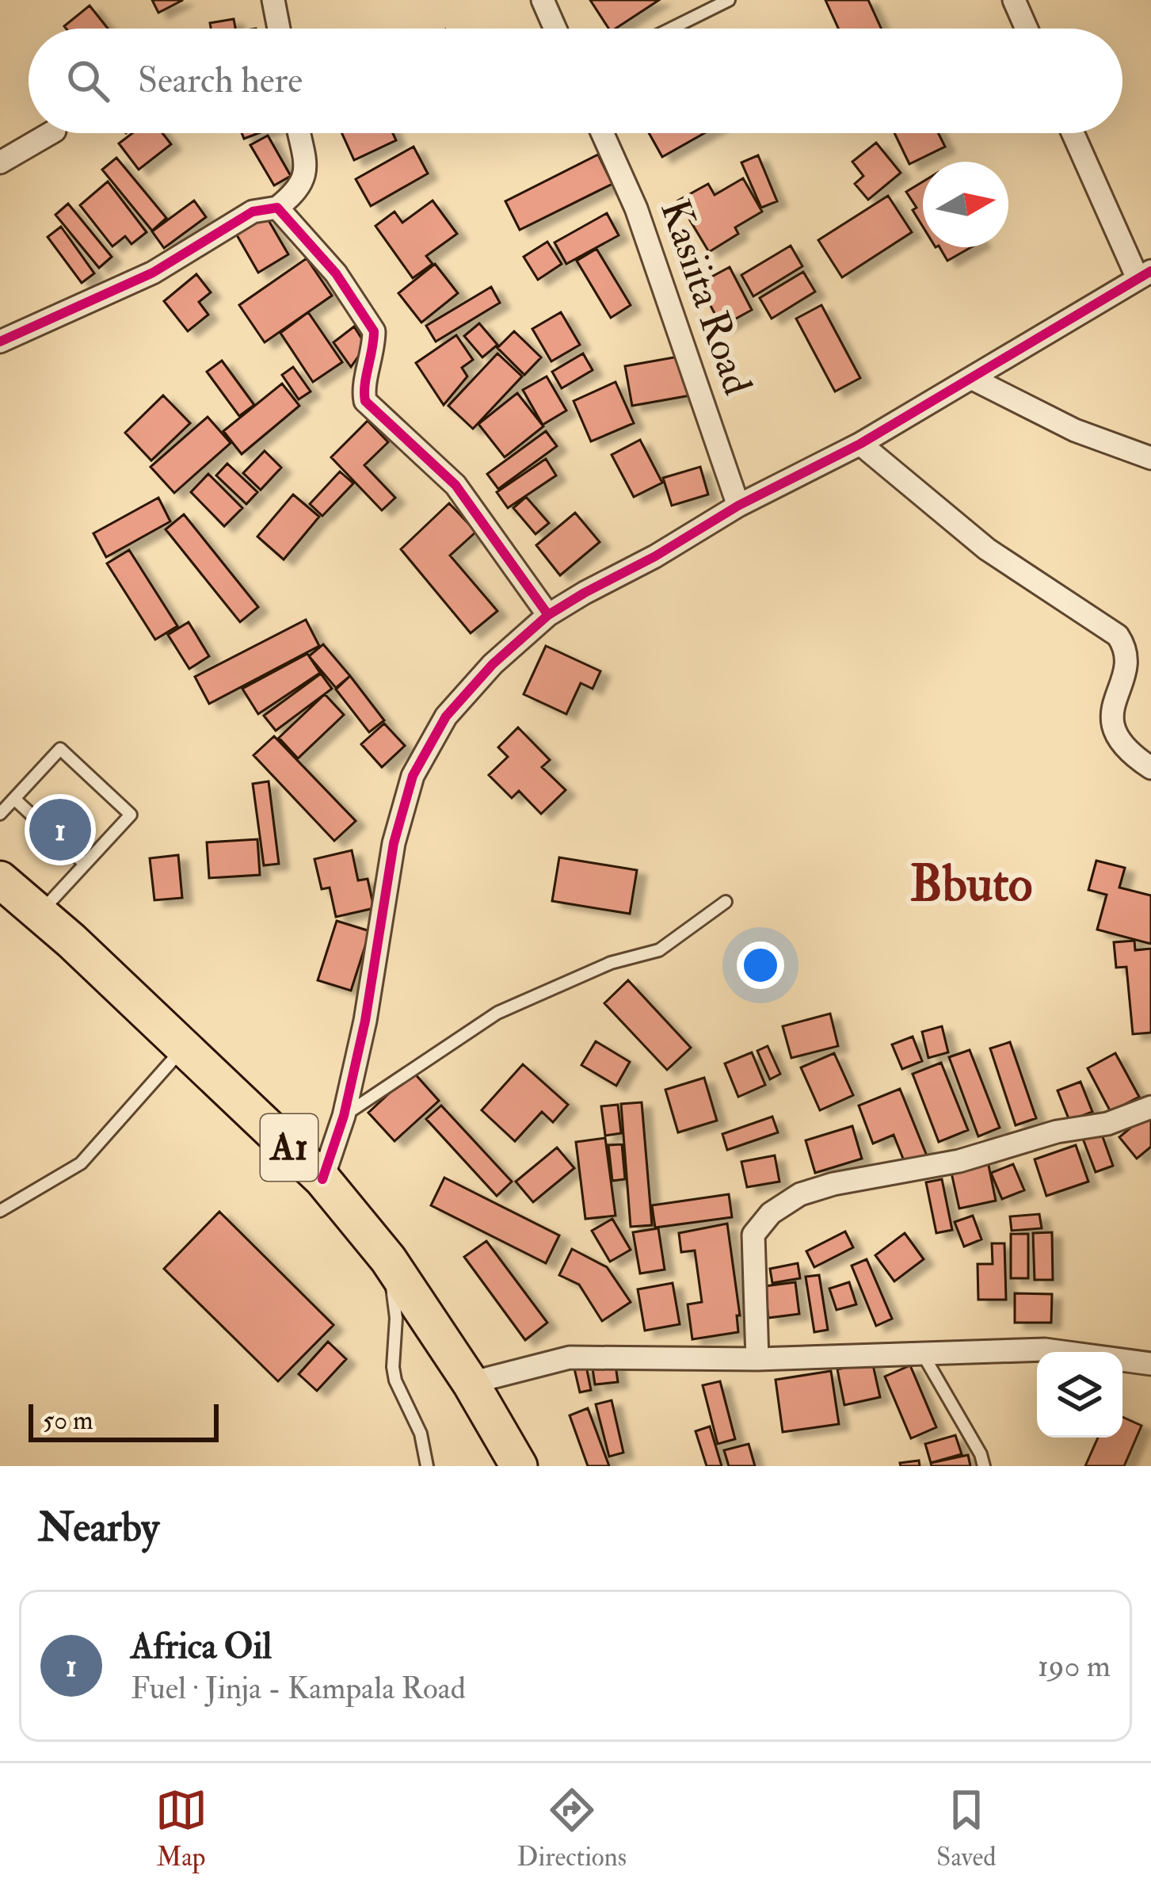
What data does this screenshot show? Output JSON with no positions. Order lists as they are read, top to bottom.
{
  "streets": {
    "highway": ["A1"],
    "street": ["Kasiita Road"]
  },
  "districts": ["Bbuto"],
  "scale_bar": "50 m",
  "north": "right",
  "page": {
    "search": "Search here",
    "pins": "1",
    "scale": "50 m",
    "heading": "Nearby",
    "list": [
      {
        "mark": "1",
        "name": "Africa Oil",
        "note": "Fuel · Jinja - Kampala Road",
        "value": "190 m"
      }
    ],
    "nav": ["Map", "Directions", "Saved"]
  }
}
